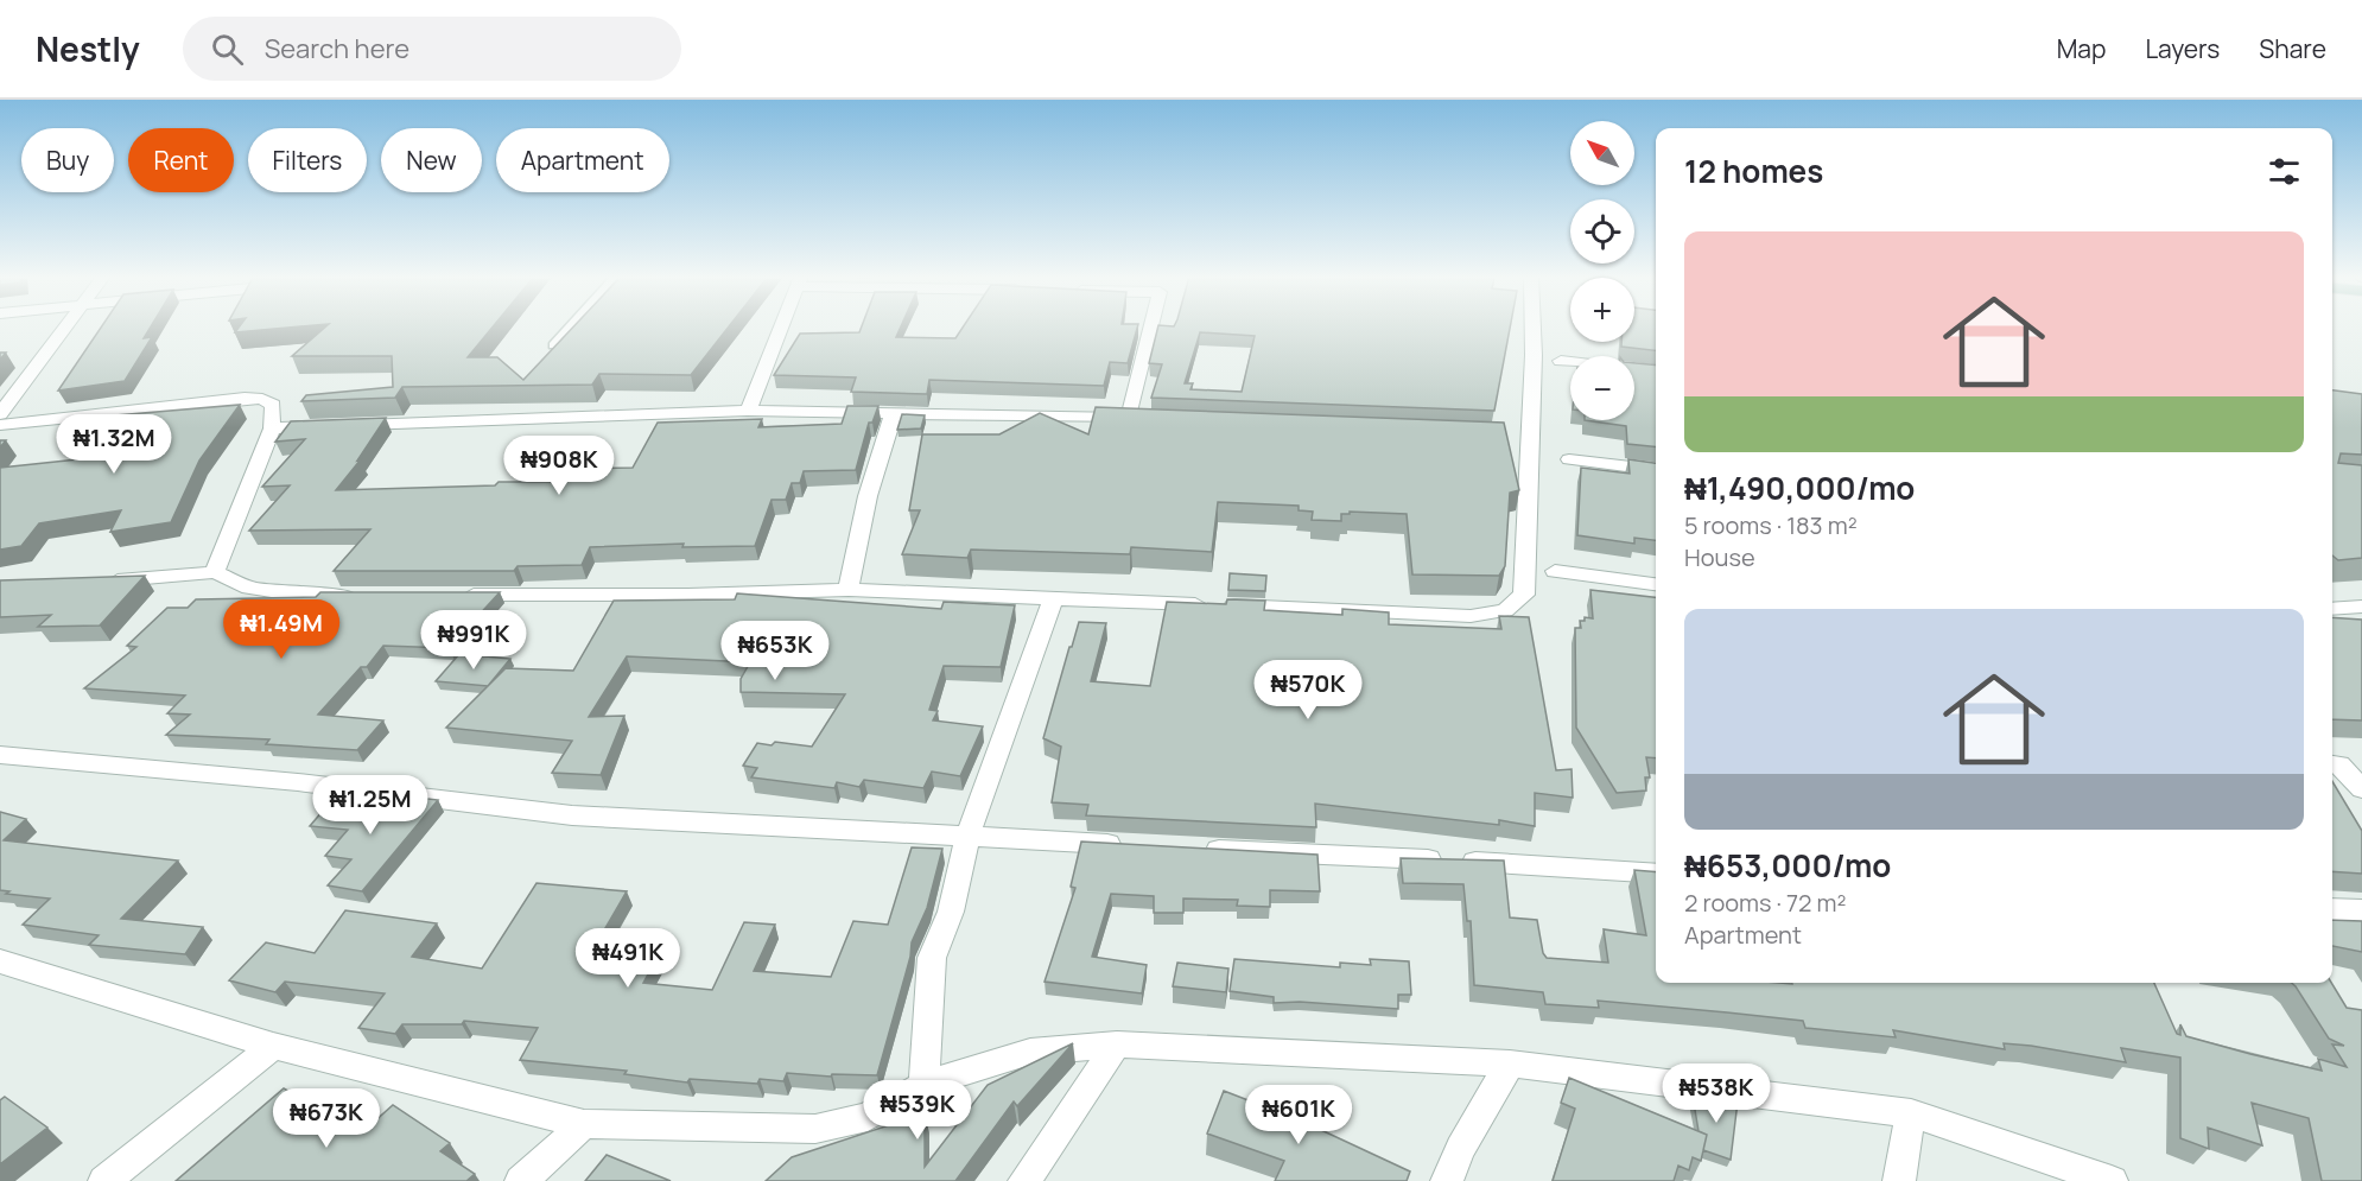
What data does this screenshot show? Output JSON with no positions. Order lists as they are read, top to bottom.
{
  "north": "top left",
  "page": {
    "header": "Nestly",
    "search": "Search here",
    "nav": ["Map", "Layers", "Share"],
    "map_buttons": ["+", "−"],
    "chip": [
      "Buy",
      "Rent",
      "Filters",
      "New",
      "Apartment"
    ],
    "heading": "12 homes",
    "list": [
      {
        "name": "₦1,490,000/mo",
        "note": "5 rooms · 183 m² · House"
      },
      {
        "name": "₦653,000/mo",
        "note": "2 rooms · 72 m² · Apartment"
      }
    ],
    "price": [
      "₦1.32M",
      "₦908K",
      "₦1.49M",
      "₦991K",
      "₦653K",
      "₦570K",
      "₦1.25M",
      "₦491K",
      "₦538K",
      "₦539K",
      "₦601K",
      "₦673K"
    ]
  }
}
